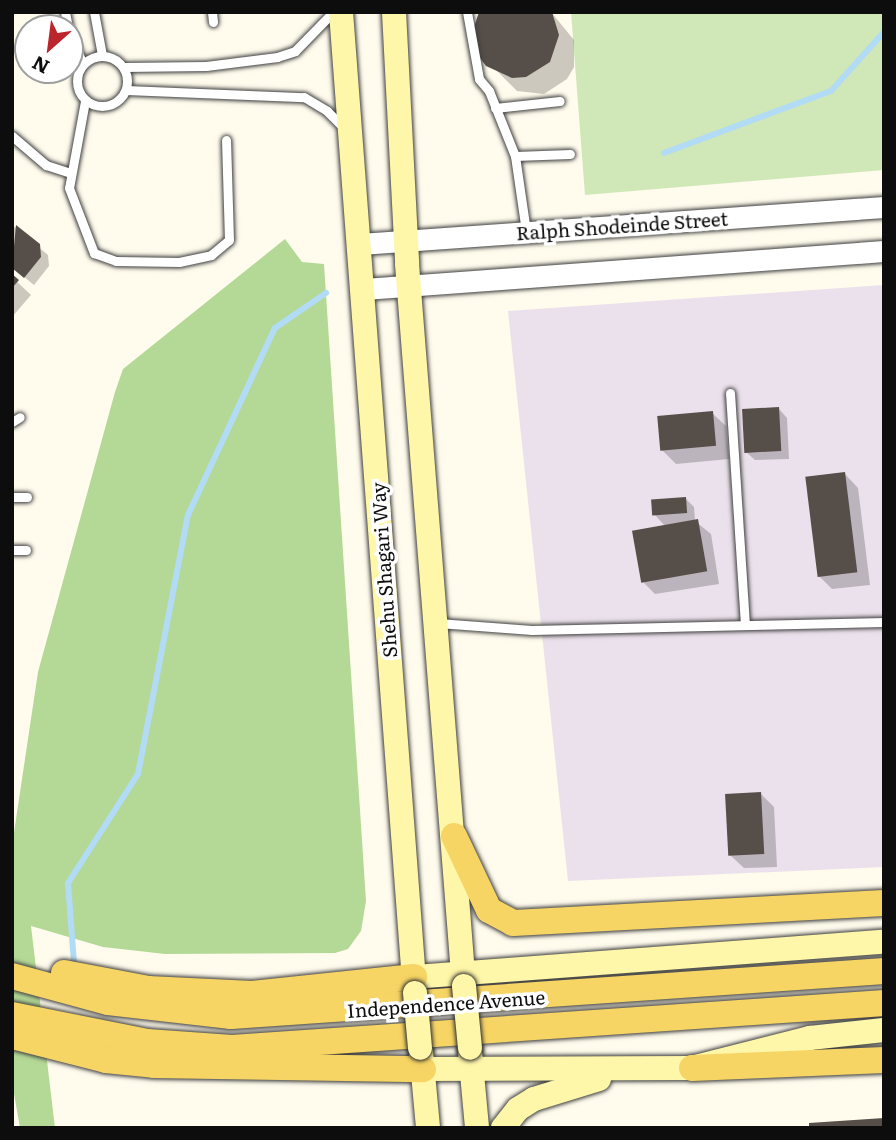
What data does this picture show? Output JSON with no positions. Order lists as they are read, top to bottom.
{
  "streets": {
    "main road": ["Shehu Shagari Way", "Independence Avenue"],
    "street": ["Ralph Shodeinde Street"]
  },
  "crossings": [
    ["Ralph Shodeinde Street", "Shehu Shagari Way"],
    ["Shehu Shagari Way", "Independence Avenue"]
  ],
  "north": "bottom left"
}
